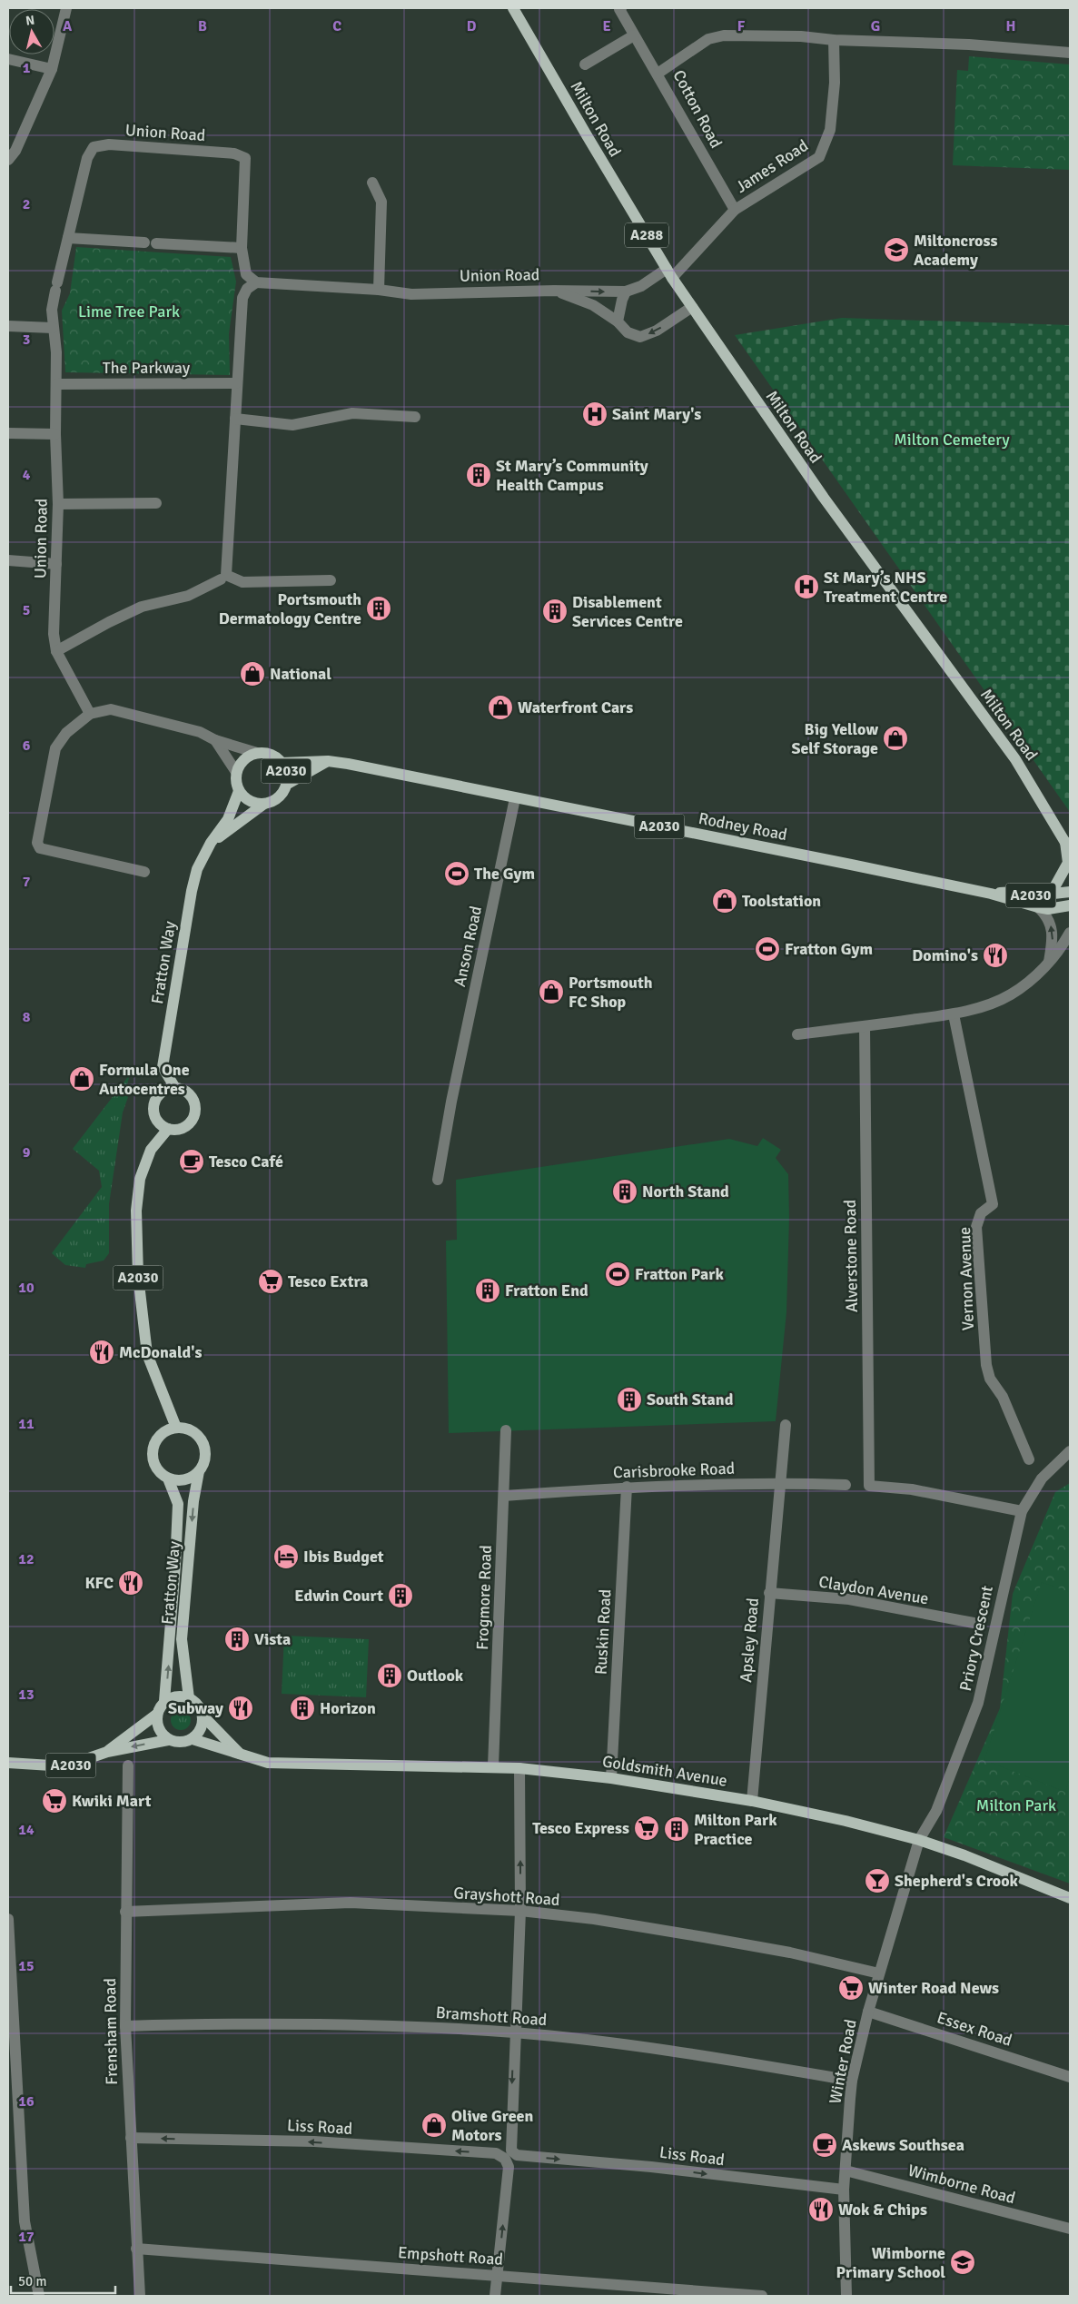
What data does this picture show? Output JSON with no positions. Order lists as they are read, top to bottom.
{
  "streets": {
    "main road": [
      "Milton Road",
      "A288",
      "A2030",
      "Rodney Road",
      "Fratton Way",
      "Goldsmith Avenue"
    ],
    "street": [
      "Cotton Road",
      "Union Road",
      "James Road",
      "The Parkway",
      "Anson Road",
      "Alverstone Road",
      "Vernon Avenue",
      "Carisbrooke Road",
      "Claydon Avenue",
      "Frogmore Road",
      "Ruskin Road",
      "Priory Crescent",
      "Apsley Road",
      "Grayshott Road",
      "Bramshott Road",
      "Essex Road",
      "Frensham Road",
      "Winter Road",
      "Liss Road",
      "Wimborne Road",
      "Empshott Road"
    ]
  },
  "crossings": [
    ["Cotton Road", "James Road"],
    ["Milton Road", "Union Road"],
    ["Milton Road", "Rodney Road"],
    ["Union Road", "The Parkway"],
    ["A2030", "Rodney Road"],
    ["A2030", "Fratton Way"],
    ["A2030", "Goldsmith Avenue"],
    ["Rodney Road", "Anson Road"],
    ["Rodney Road", "Fratton Way"],
    ["Fratton Way", "Goldsmith Avenue"],
    ["Alverstone Road", "Priory Crescent"],
    ["Carisbrooke Road", "Frogmore Road"],
    ["Carisbrooke Road", "Ruskin Road"],
    ["Carisbrooke Road", "Apsley Road"],
    ["Claydon Avenue", "Apsley Road"],
    ["Frogmore Road", "Goldsmith Avenue"],
    ["Ruskin Road", "Goldsmith Avenue"],
    ["Priory Crescent", "Goldsmith Avenue"],
    ["Priory Crescent", "Winter Road"],
    ["Apsley Road", "Goldsmith Avenue"],
    ["Goldsmith Avenue", "Winter Road"],
    ["Grayshott Road", "Frensham Road"],
    ["Grayshott Road", "Winter Road"],
    ["Bramshott Road", "Frensham Road"],
    ["Bramshott Road", "Winter Road"],
    ["Essex Road", "Winter Road"],
    ["Frensham Road", "Liss Road"],
    ["Frensham Road", "Empshott Road"],
    ["Winter Road", "Liss Road"],
    ["Winter Road", "Wimborne Road"]
  ],
  "parks": ["Lime Tree Park", "Milton Cemetery", "Milton Park"],
  "places": {
    "school or university": ["Miltoncross Academy", "Wimborne Primary School"],
    "hospital": ["Saint Mary's", "St Mary’s NHS Treatment Centre"],
    "building": [
      "St Mary’s Community Health Campus",
      "Portsmouth Dermatology Centre",
      "Disablement Services Centre",
      "North Stand",
      "Fratton End",
      "South Stand",
      "Edwin Court",
      "Vista",
      "Outlook",
      "Horizon",
      "Milton Park Practice"
    ],
    "shop": [
      "National",
      "Waterfront Cars",
      "Big Yellow Self Storage",
      "Toolstation",
      "Portsmouth FC Shop",
      "Formula One Autocentres",
      "Olive Green Motors"
    ],
    "sports": ["The Gym", "Fratton Gym", "Fratton Park"],
    "restaurant": [
      "Domino's",
      "McDonald's",
      "KFC",
      "Subway",
      "Wok & Chips"
    ],
    "cafe": ["Tesco Café", "Askews Southsea"],
    "supermarket": [
      "Tesco Extra",
      "Kwiki Mart",
      "Tesco Express",
      "Winter Road News"
    ],
    "hotel": ["Ibis Budget"],
    "bar": ["Shepherd's Crook"]
  },
  "scale_bar": "50 m",
  "north": "top",
  "grid": {
    "columns": [
      "A",
      "B",
      "C",
      "D",
      "E",
      "F",
      "G",
      "H"
    ],
    "rows": [
      "1",
      "2",
      "3",
      "4",
      "5",
      "6",
      "7",
      "8",
      "9",
      "10",
      "11",
      "12",
      "13",
      "14",
      "15",
      "16",
      "17"
    ]
  }
}
